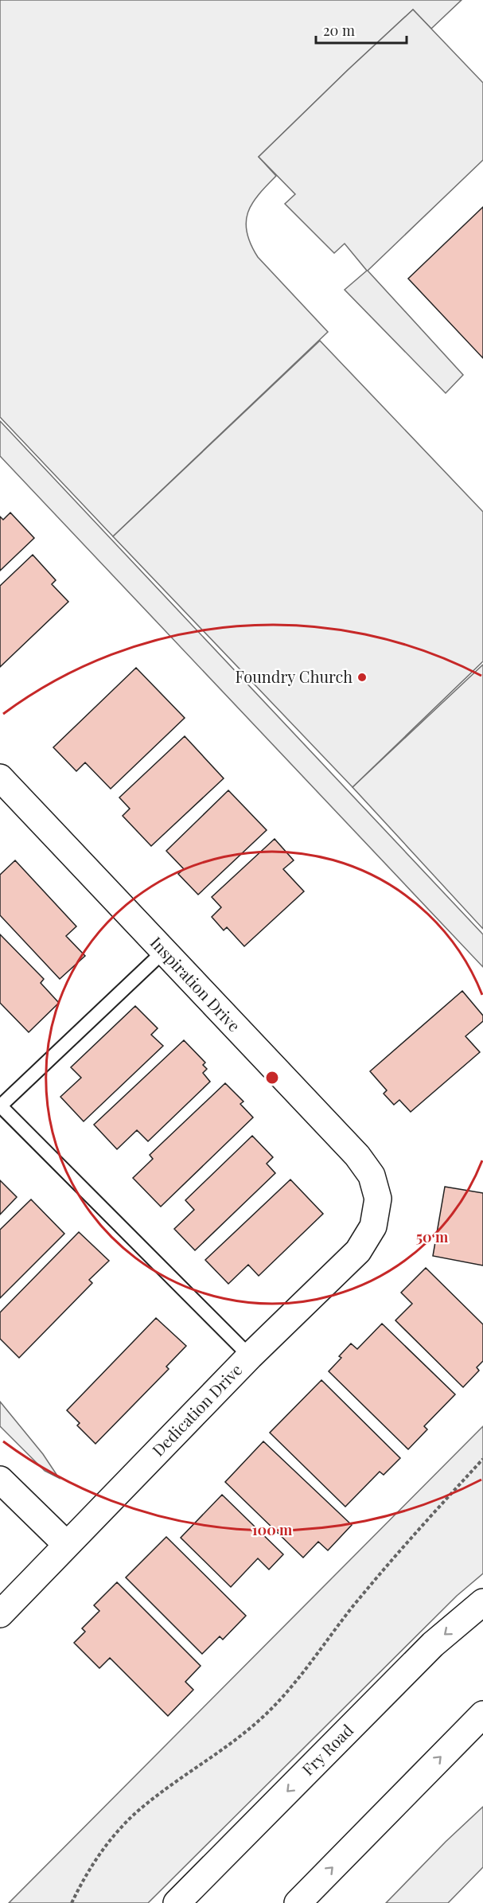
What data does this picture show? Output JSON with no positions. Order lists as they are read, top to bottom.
{
  "streets": {
    "street": ["Inspiration Drive", "Dedication Drive", "Fry Road"]
  },
  "crossings": [
    ["Inspiration Drive", "Dedication Drive"]
  ],
  "places": ["Foundry Church"],
  "scale_bar": "20 m",
  "rings": ["50 m", "100 m"]
}
